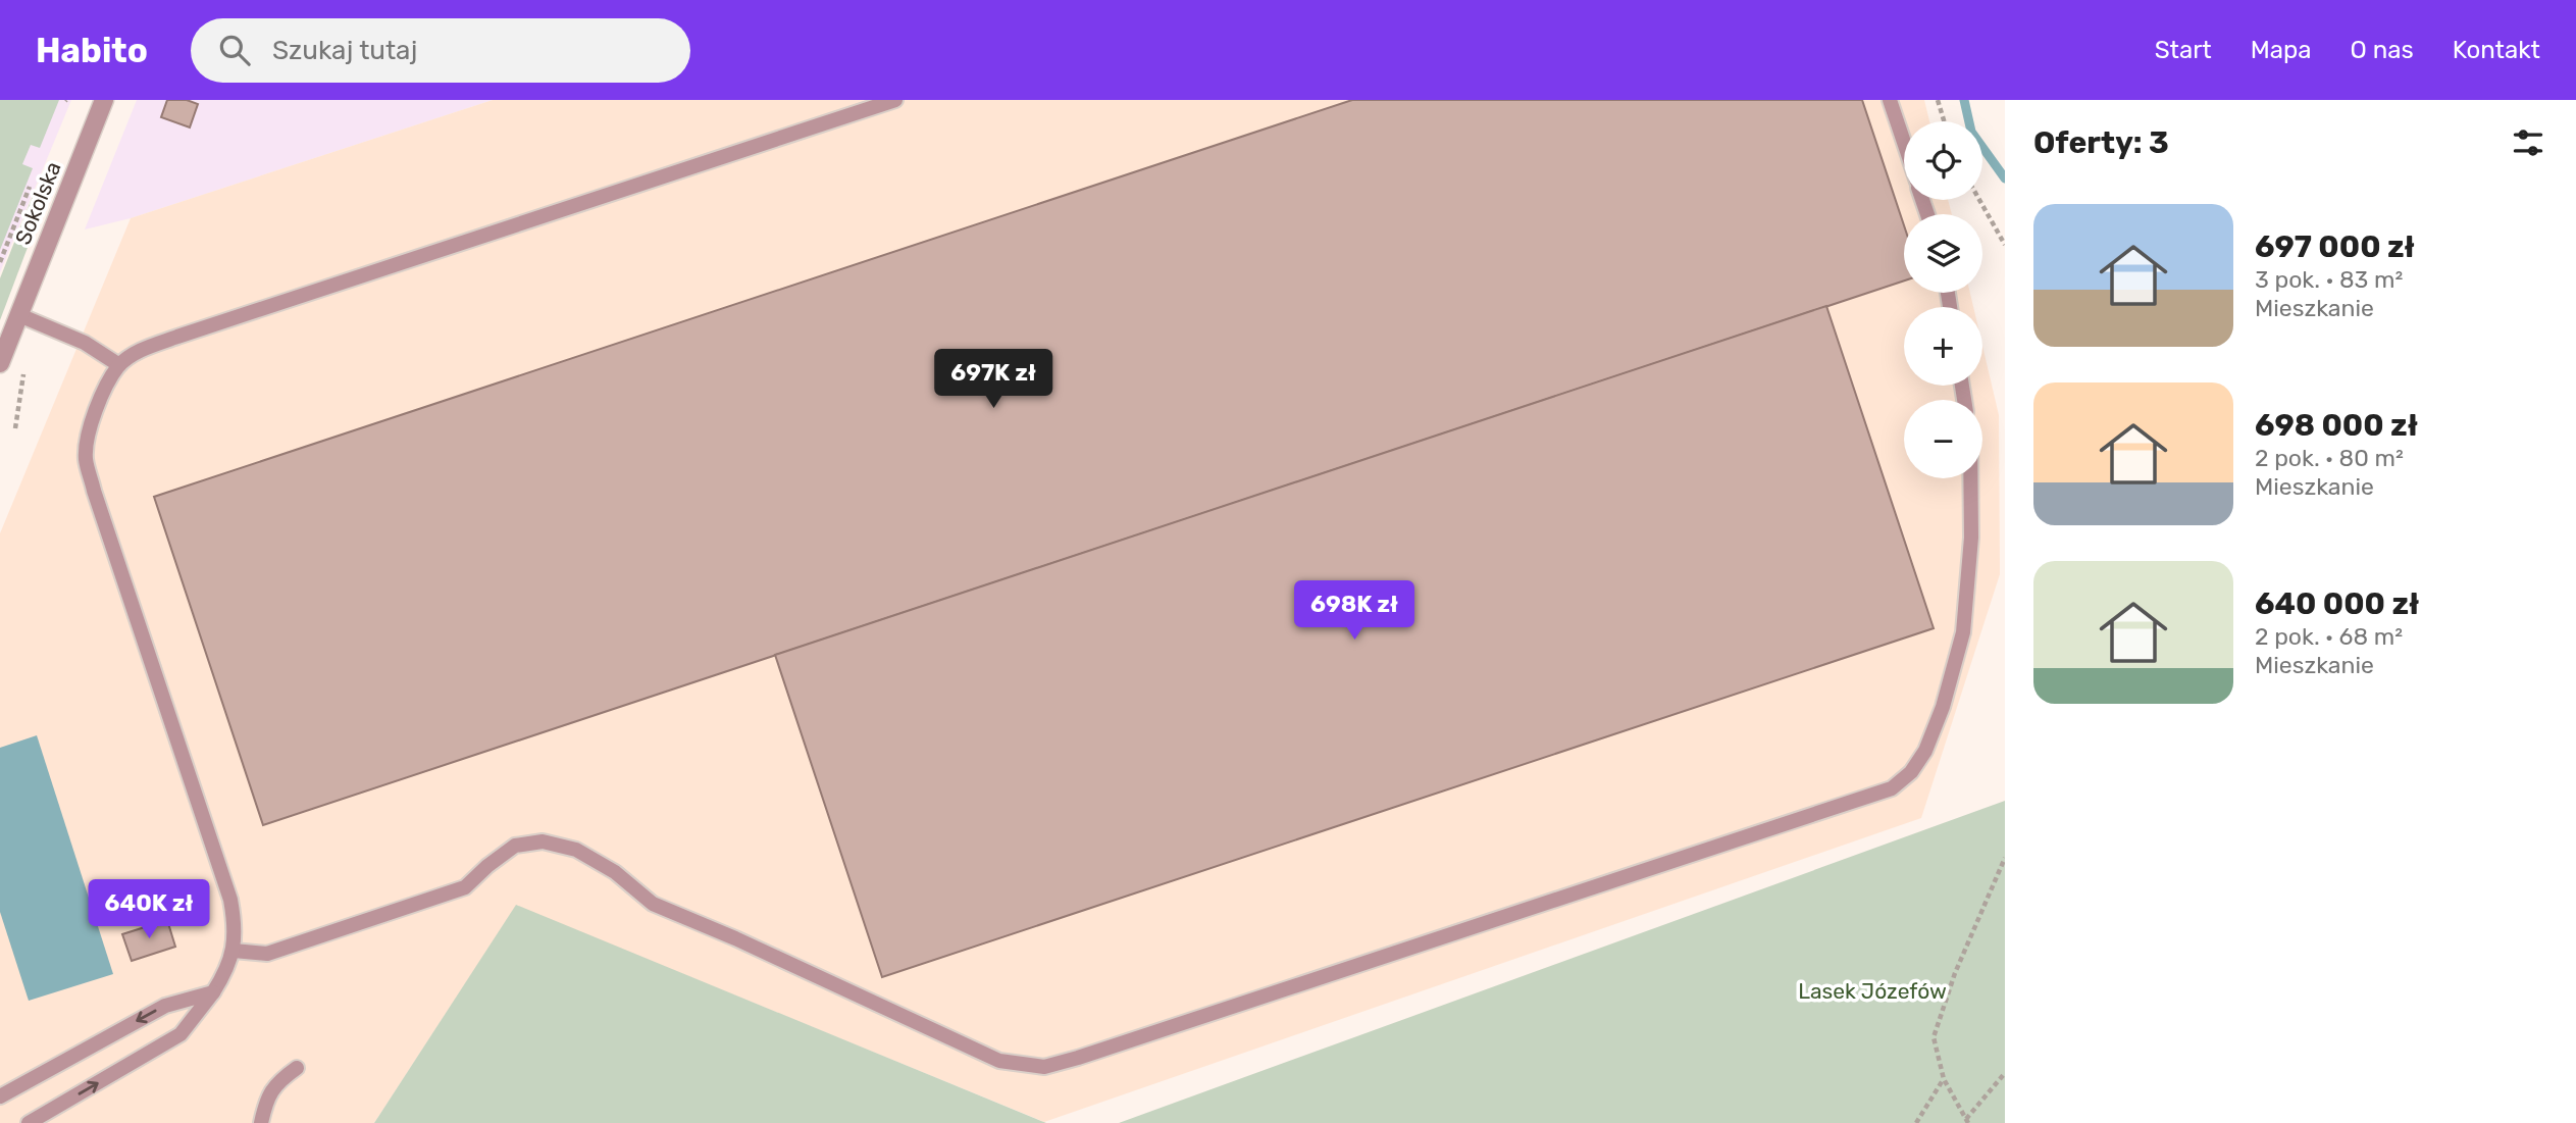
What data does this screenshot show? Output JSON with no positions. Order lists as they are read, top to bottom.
{
  "streets": {
    "street": ["Sokolska"]
  },
  "parks": ["Lasek Józefów"],
  "page": {
    "header": "Habito",
    "search": "Szukaj tutaj",
    "nav": [
      "Start",
      "Mapa",
      "O nas",
      "Kontakt"
    ],
    "heading": "Oferty: 3",
    "map_buttons": ["+", "−"],
    "list": [
      {
        "name": "697 000 zł",
        "note": "3 pok. · 83 m² · Mieszkanie"
      },
      {
        "name": "698 000 zł",
        "note": "2 pok. · 80 m² · Mieszkanie"
      },
      {
        "name": "640 000 zł",
        "note": "2 pok. · 68 m² · Mieszkanie"
      }
    ],
    "price": ["697K zł", "698K zł", "640K zł"]
  }
}
